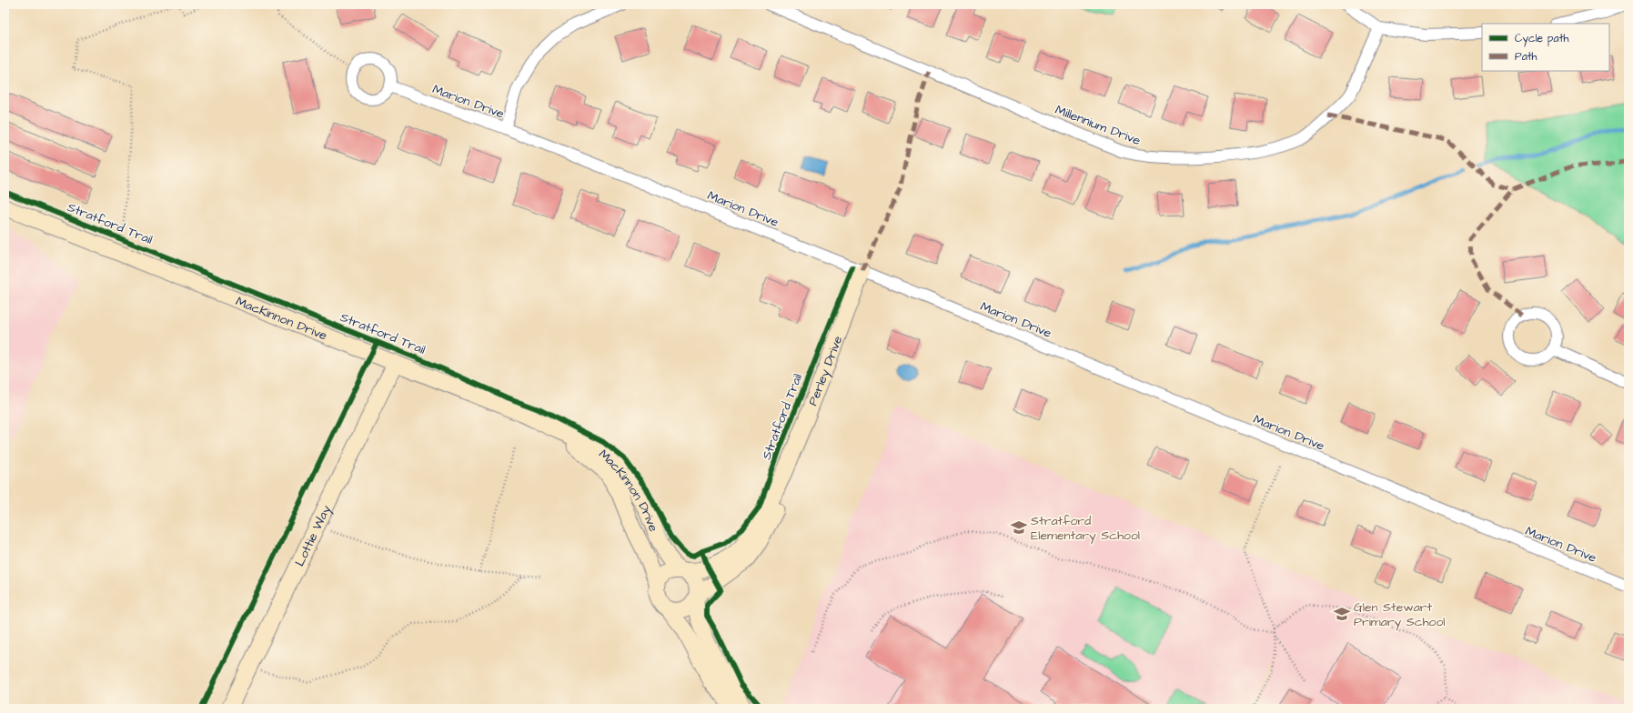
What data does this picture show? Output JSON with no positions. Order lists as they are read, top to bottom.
{
  "streets": {
    "street": [
      "Marion Drive",
      "Millennium Drive",
      "MacKinnon Drive",
      "Perley Drive",
      "Lottie Way"
    ],
    "cycle path": ["Stratford Trail"]
  },
  "crossings": [
    ["Marion Drive", "Perley Drive"],
    ["Stratford Trail", "MacKinnon Drive"],
    ["MacKinnon Drive", "Perley Drive"],
    ["MacKinnon Drive", "Lottie Way"]
  ],
  "places": {
    "school or university": ["Stratford Elementary School", "Glen Stewart Primary School"]
  },
  "legend": ["Cycle path", "Path"]
}
